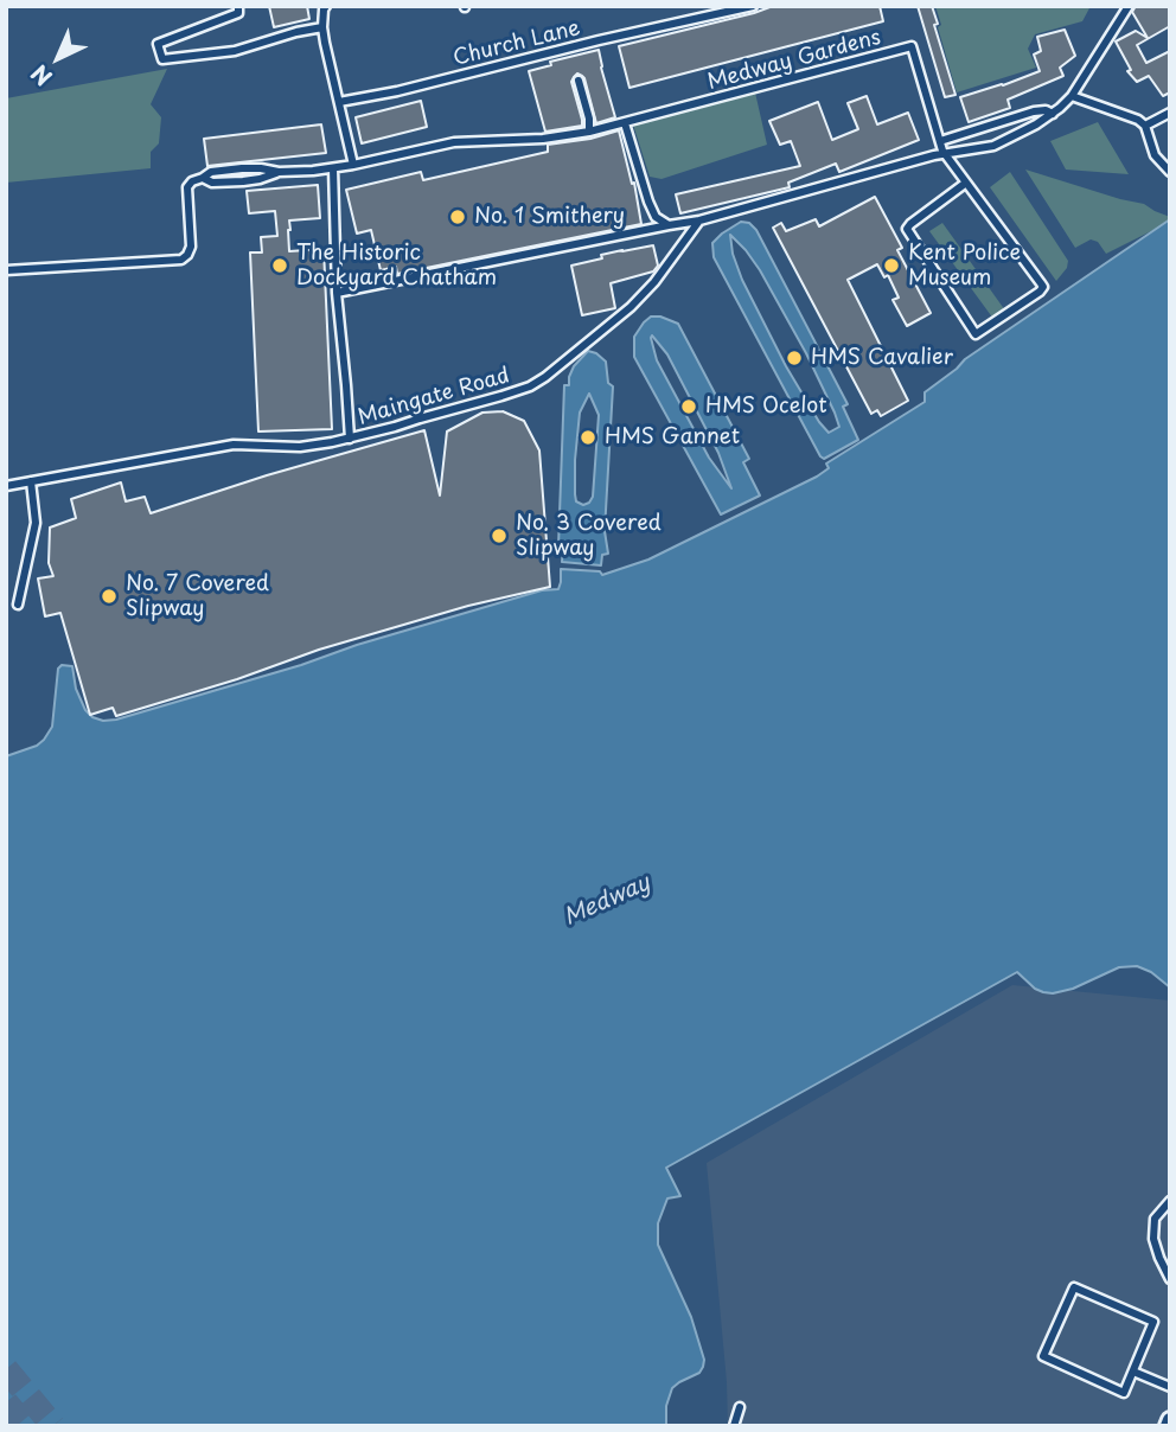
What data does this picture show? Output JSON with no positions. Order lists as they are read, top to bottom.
{
  "streets": {
    "lane": ["Church Lane", "Medway Gardens", "Maingate Road"]
  },
  "water": ["Medway"],
  "places": [
    "No. 1 Smithery",
    "The Historic Dockyard Chatham",
    "Kent Police Museum",
    "HMS Cavalier",
    "HMS Ocelot",
    "HMS Gannet",
    "No. 3 Covered Slipway",
    "No. 7 Covered Slipway"
  ],
  "north": "bottom left"
}
